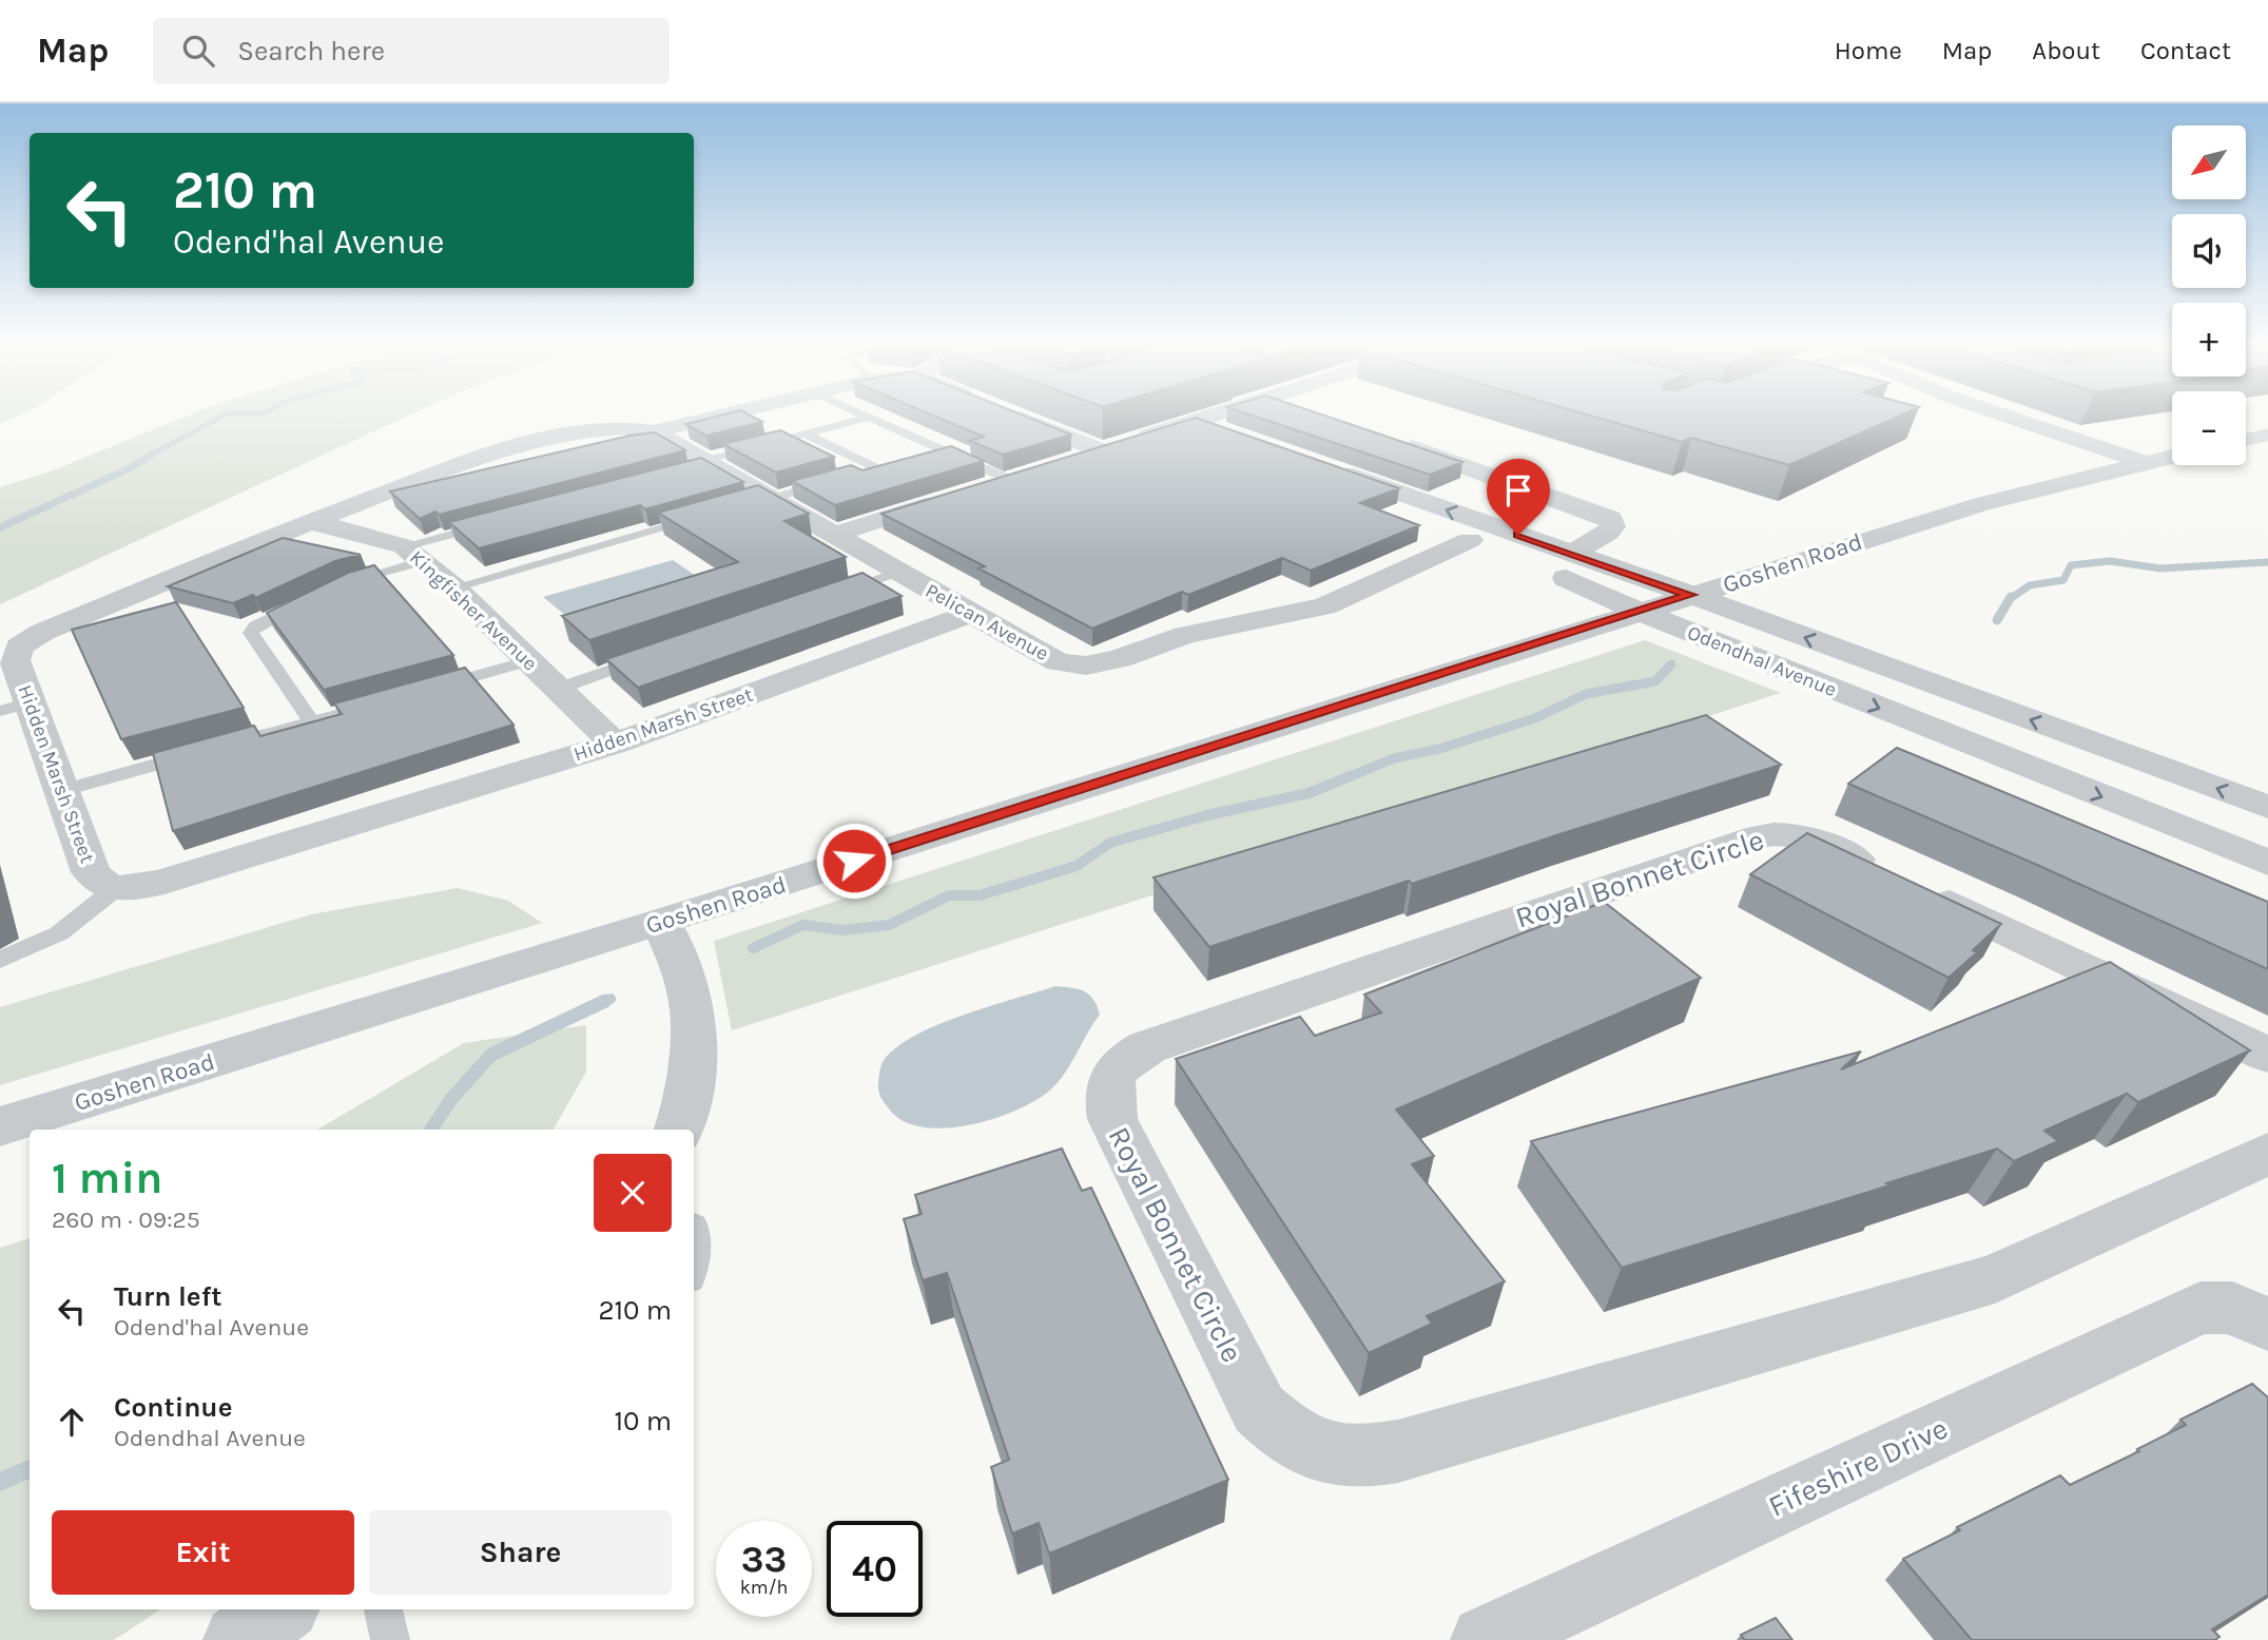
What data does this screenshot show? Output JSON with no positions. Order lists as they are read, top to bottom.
{
  "streets": {
    "street": [
      "Goshen Road",
      "Kingfisher Avenue",
      "Pelican Avenue",
      "Odendhal Avenue",
      "Hidden Marsh Street",
      "Royal Bonnet Circle",
      "Fifeshire Drive"
    ]
  },
  "crossings": [
    ["Goshen Road", "Odendhal Avenue"],
    ["Kingfisher Avenue", "Hidden Marsh Street"],
    ["Pelican Avenue", "Odendhal Avenue"],
    ["Pelican Avenue", "Hidden Marsh Street"]
  ],
  "north": "bottom left",
  "page": {
    "header": "Map",
    "search": "Search here",
    "nav": [
      "Home",
      "Map",
      "About",
      "Contact"
    ],
    "map_buttons": ["+", "−"],
    "turn": ["210 m", "Odend'hal Avenue"],
    "heading": ["1 min", "260 m · 09:25"],
    "list": [
      {
        "name": "Turn left",
        "note": "Odend'hal Avenue",
        "value": "210 m"
      },
      {
        "name": "Continue",
        "note": "Odendhal Avenue",
        "value": "10 m"
      }
    ],
    "buttons": ["Exit", "Share"],
    "speed": "33 km/h",
    "limit": "40"
  }
}
